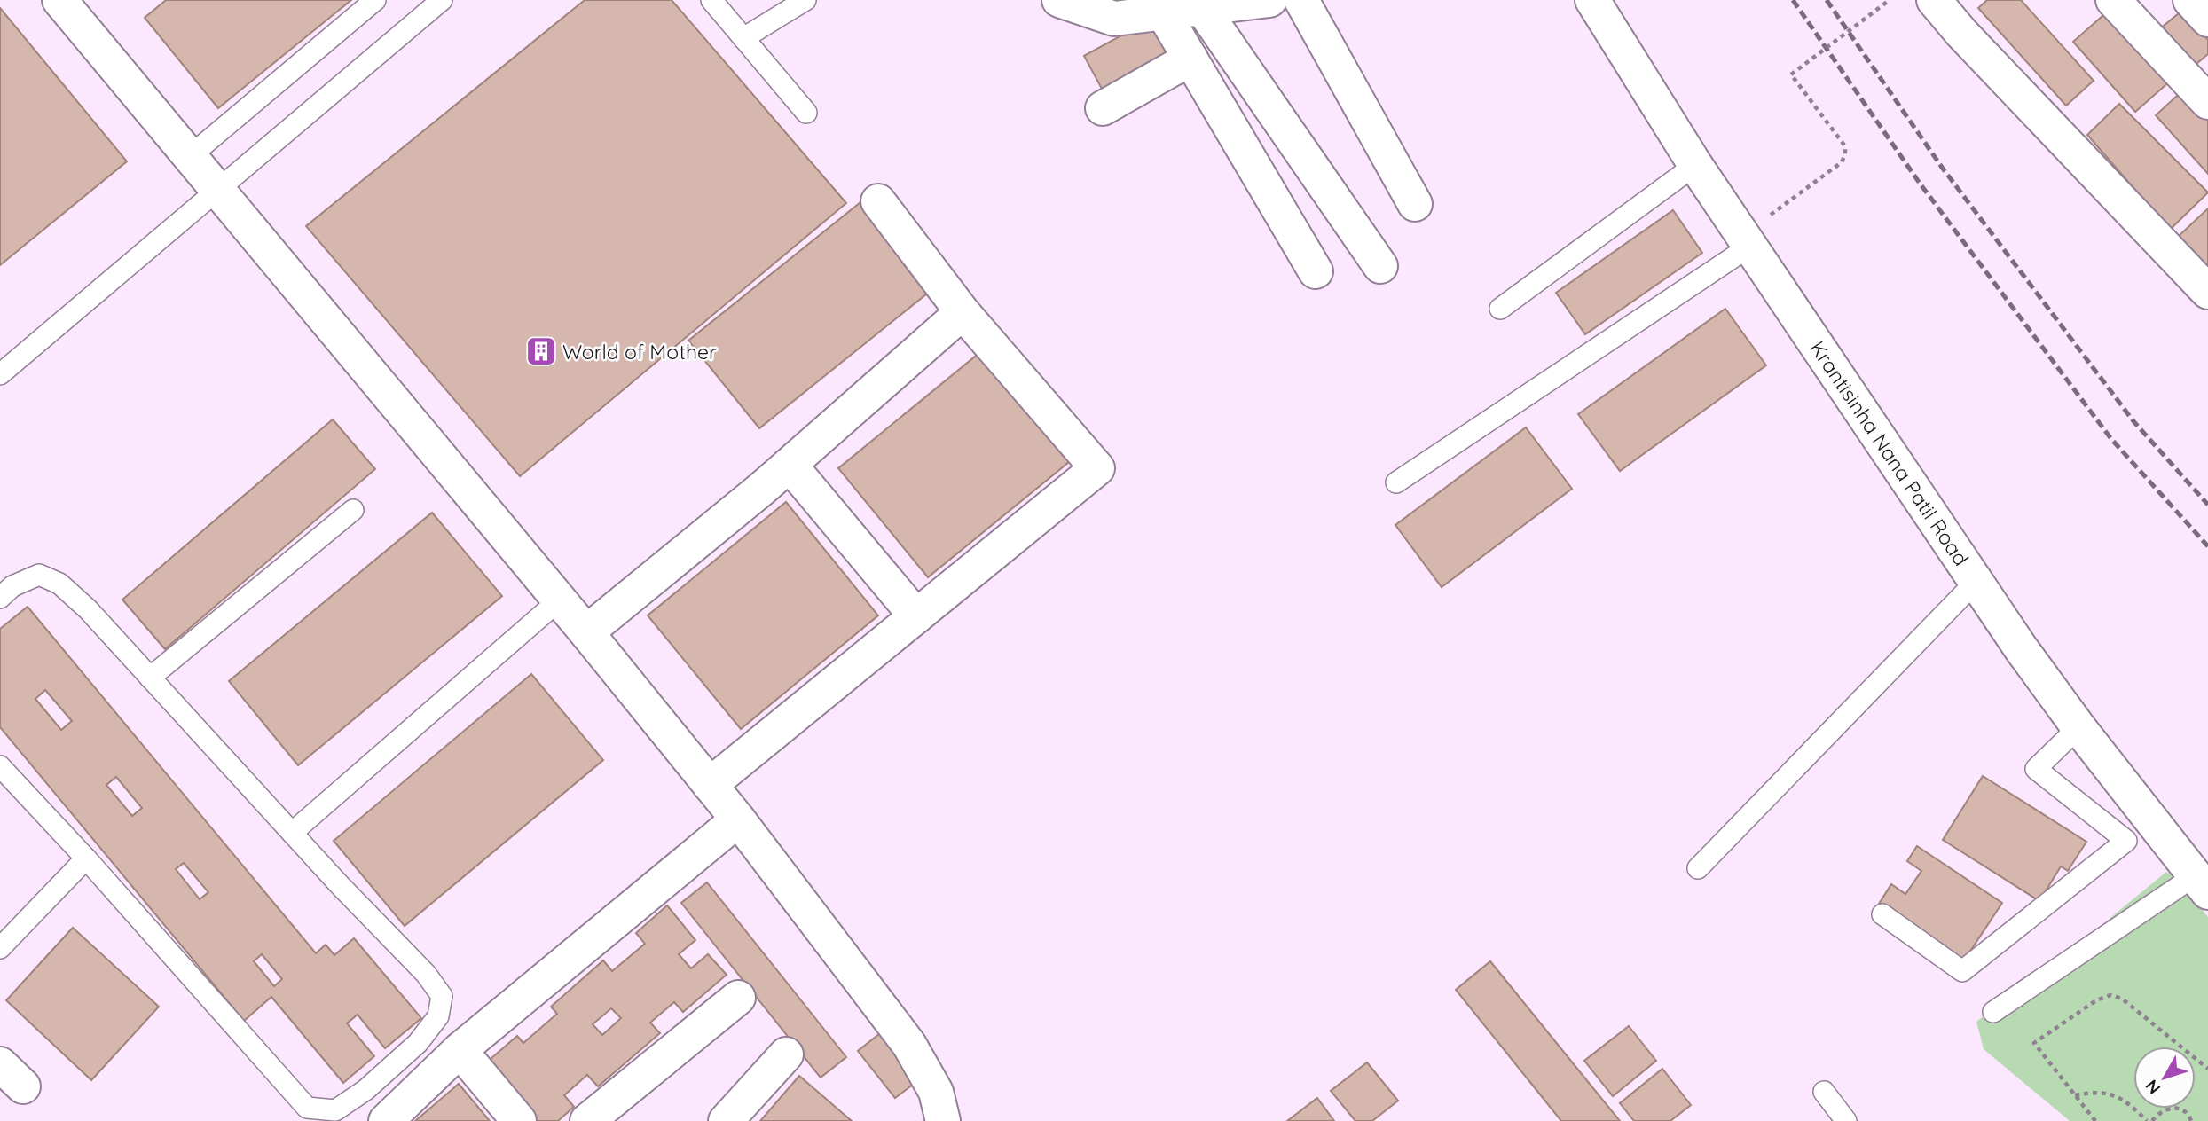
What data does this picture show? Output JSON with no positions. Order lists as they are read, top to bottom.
{
  "streets": {
    "street": ["Krantisinha Nana Patil Road"]
  },
  "places": {
    "building": ["World of Mother"]
  },
  "north": "bottom left"
}
